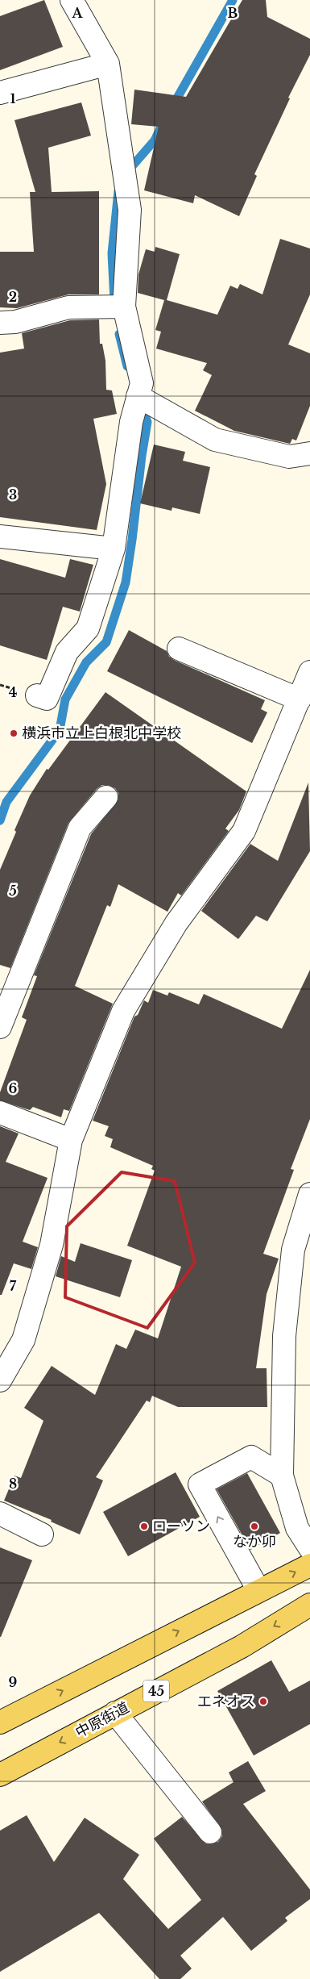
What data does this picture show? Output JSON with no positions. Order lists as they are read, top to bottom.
{
  "streets": {
    "main road": ["45", "中原街道"]
  },
  "places": [
    "横浜市立上白根北中学校",
    "ローソン",
    "なか卯",
    "エネオス"
  ],
  "grid": {
    "columns": ["A", "B"],
    "rows": [
      "1",
      "2",
      "3",
      "4",
      "5",
      "6",
      "7",
      "8",
      "9"
    ]
  }
}
